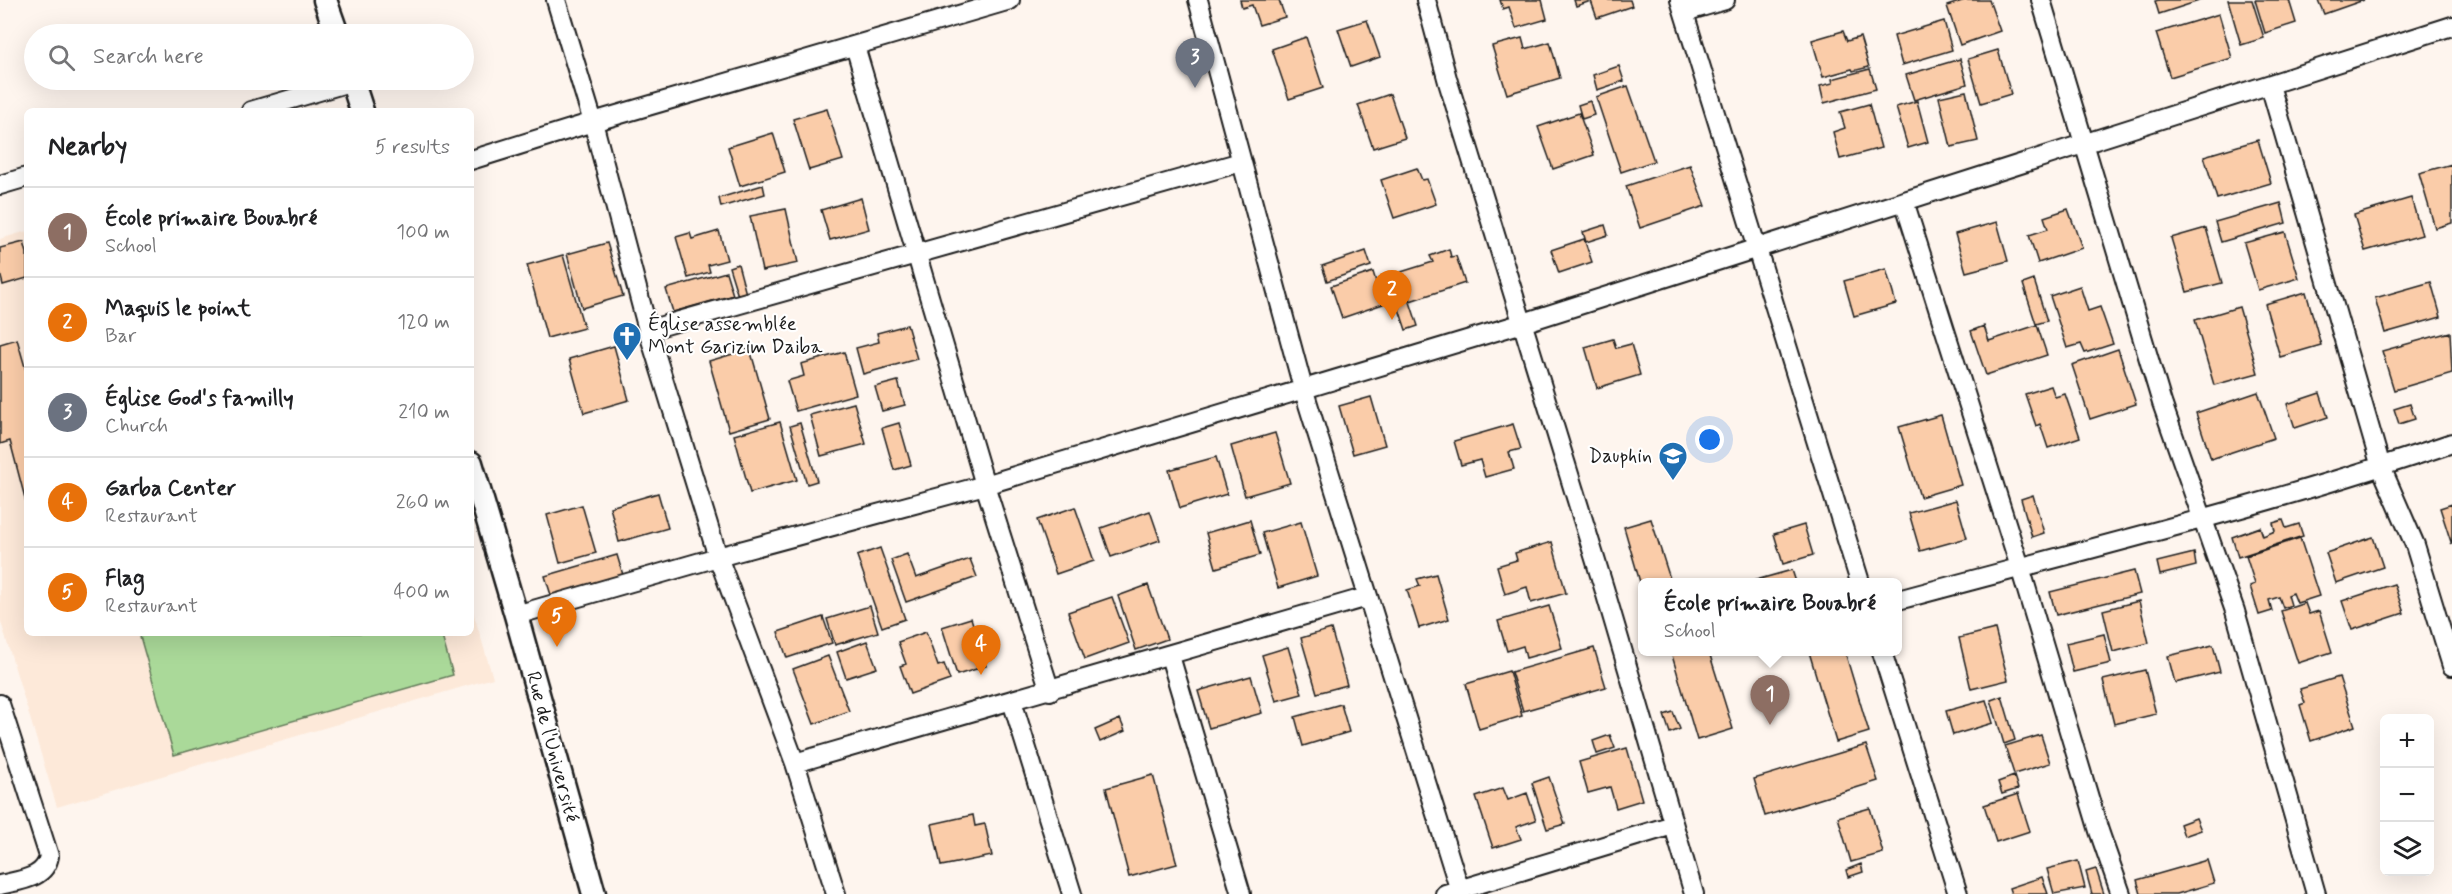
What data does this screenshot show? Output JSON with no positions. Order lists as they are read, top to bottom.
{
  "streets": {
    "street": ["Rue de l'Université"]
  },
  "places": {
    "church": ["Église assemblée Mont Garizim Daiba"],
    "school or university": ["Dauphin"]
  },
  "page": {
    "search": "Search here",
    "pins": [
      "3",
      "2",
      "5",
      "4",
      "1"
    ],
    "heading": ["Nearby", "5 results"],
    "list": [
      {
        "mark": "1",
        "name": "École primaire Bouabré",
        "note": "School",
        "value": "100 m"
      },
      {
        "mark": "2",
        "name": "Maquis le point",
        "note": "Bar",
        "value": "120 m"
      },
      {
        "mark": "3",
        "name": "Église God's familly",
        "note": "Church",
        "value": "210 m"
      },
      {
        "mark": "4",
        "name": "Garba Center",
        "note": "Restaurant",
        "value": "260 m"
      },
      {
        "mark": "5",
        "name": "Flag",
        "note": "Restaurant",
        "value": "400 m"
      }
    ],
    "popup": ["École primaire Bouabré", "School"],
    "map_buttons": ["+", "−"]
  }
}
